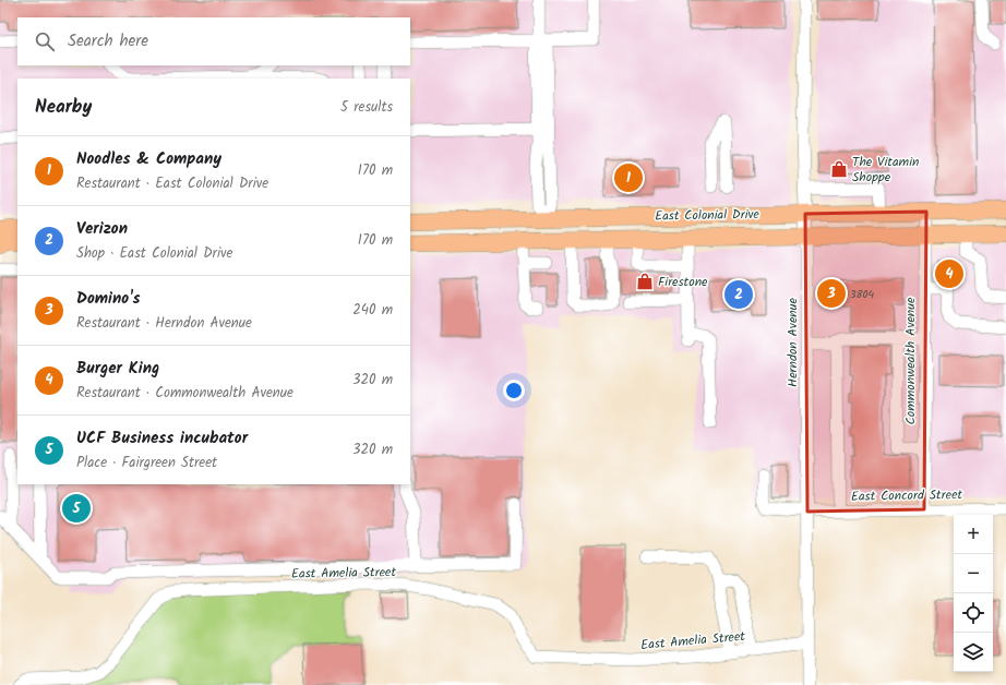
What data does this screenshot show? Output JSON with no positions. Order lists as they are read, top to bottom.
{
  "streets": {
    "highway": ["East Colonial Drive"],
    "street": [
      "Herndon Avenue",
      "Commonwealth Avenue",
      "East Concord Street",
      "East Amelia Street"
    ]
  },
  "crossings": [
    ["East Colonial Drive", "Herndon Avenue"],
    ["East Colonial Drive", "Commonwealth Avenue"],
    ["Herndon Avenue", "East Concord Street"],
    ["Herndon Avenue", "East Amelia Street"],
    ["Commonwealth Avenue", "East Concord Street"]
  ],
  "places": {
    "shop": ["The Vitamin Shoppe", "Firestone"]
  },
  "house_numbers": ["3804"],
  "page": {
    "search": "Search here",
    "heading": ["Nearby", "5 results"],
    "list": [
      {
        "mark": "1",
        "name": "Noodles & Company",
        "note": "Restaurant · East Colonial Drive",
        "value": "170 m"
      },
      {
        "mark": "2",
        "name": "Verizon",
        "note": "Shop · East Colonial Drive",
        "value": "170 m"
      },
      {
        "mark": "3",
        "name": "Domino's",
        "note": "Restaurant · Herndon Avenue",
        "value": "240 m"
      },
      {
        "mark": "4",
        "name": "Burger King",
        "note": "Restaurant · Commonwealth Avenue",
        "value": "320 m"
      },
      {
        "mark": "5",
        "name": "UCF Business incubator",
        "note": "Place · Fairgreen Street",
        "value": "320 m"
      }
    ],
    "pins": [
      "1",
      "4",
      "3",
      "2",
      "5"
    ],
    "map_buttons": ["+", "−"]
  }
}
